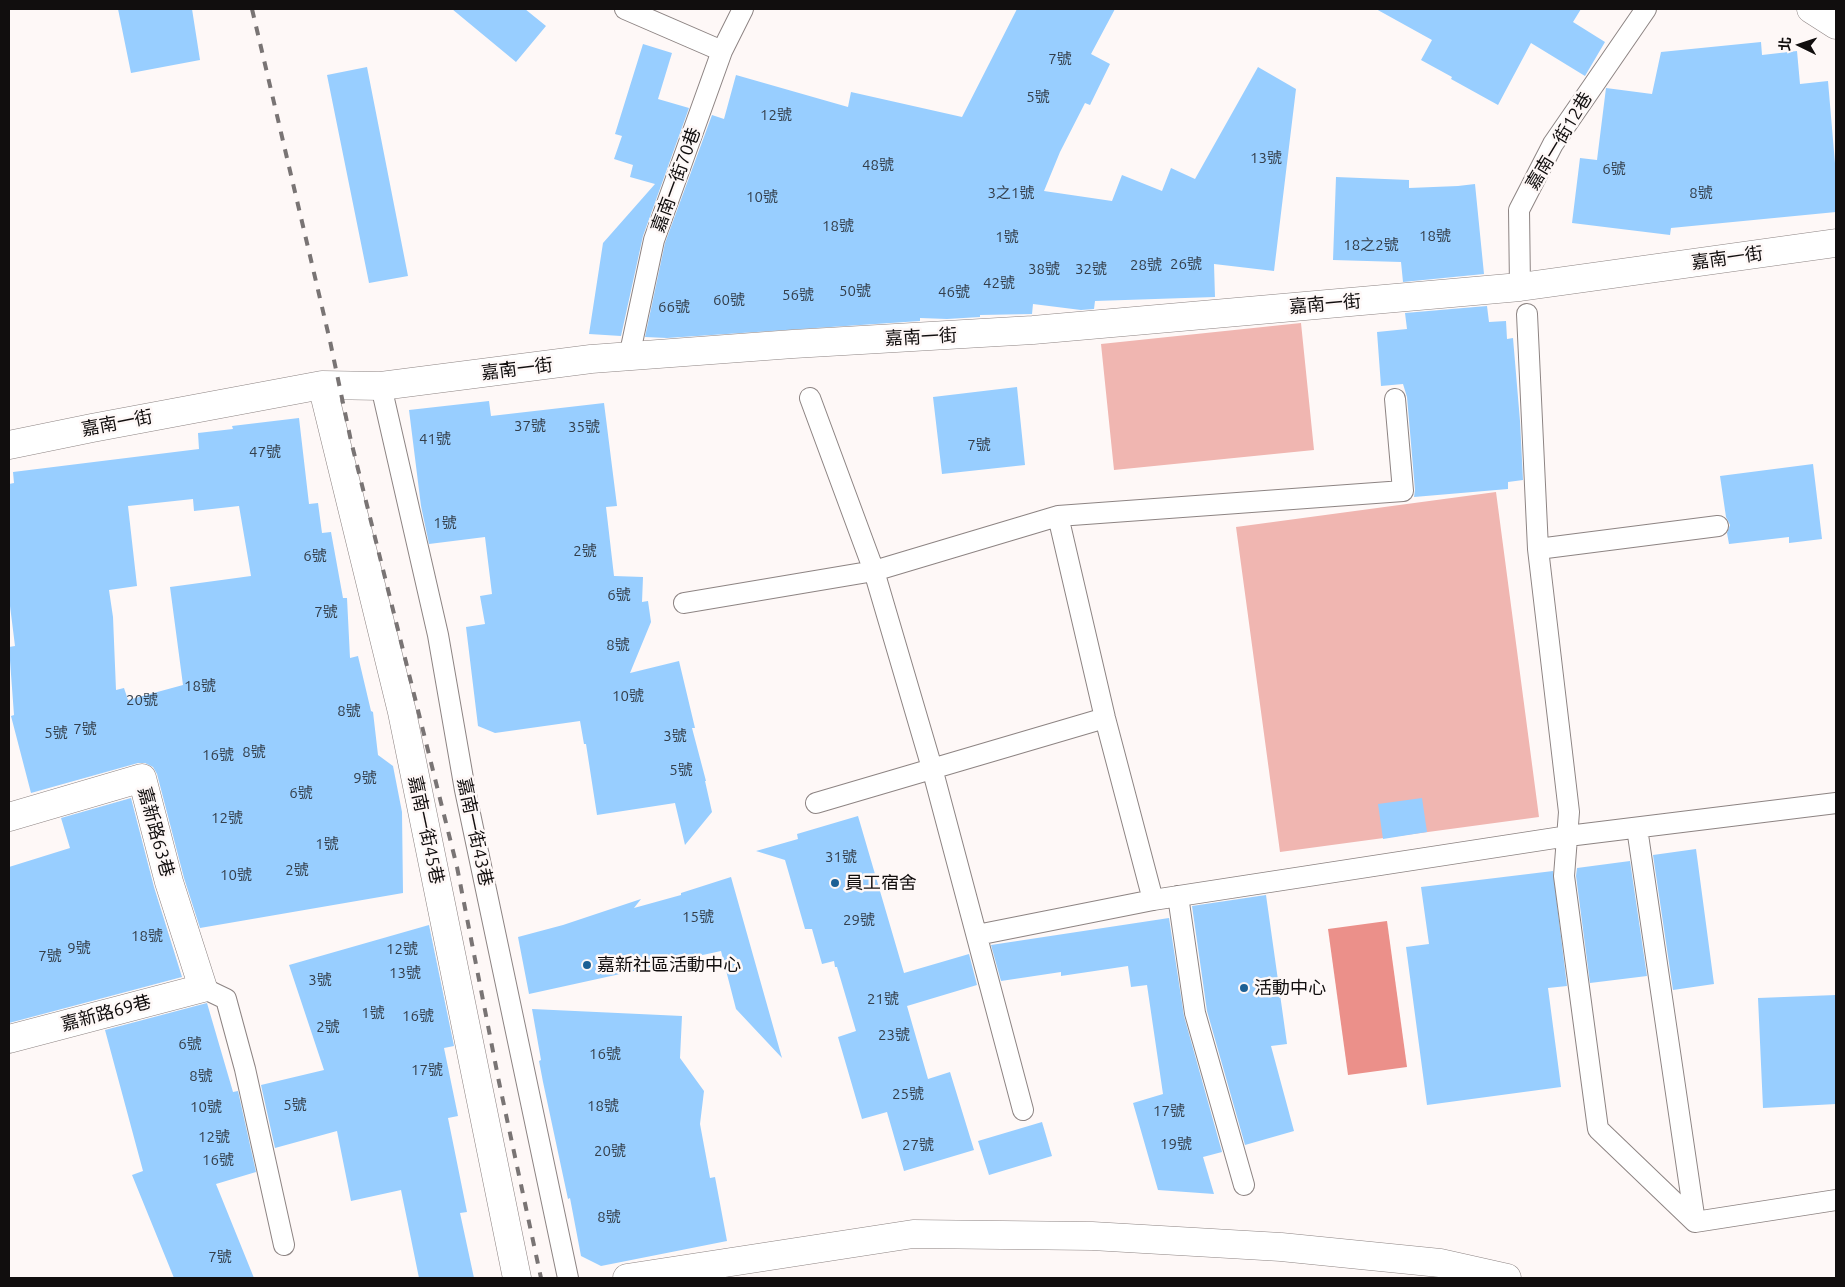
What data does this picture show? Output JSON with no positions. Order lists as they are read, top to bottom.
{
  "streets": {
    "street": [
      "嘉南一街",
      "嘉南一街45巷",
      "嘉新路63巷",
      "嘉新路69巷"
    ],
    "lane": ["嘉南一街12巷", "嘉南一街70巷", "嘉南一街43巷"]
  },
  "crossings": [
    ["嘉南一街12巷", "嘉南一街"],
    ["嘉南一街70巷", "嘉南一街"],
    ["嘉南一街", "嘉南一街45巷"],
    ["嘉南一街", "嘉南一街43巷"],
    ["嘉新路63巷", "嘉新路69巷"]
  ],
  "places": ["員工宿舍", "嘉新社區活動中心", "活動中心"],
  "house_numbers": [
    "7號",
    "5號",
    "12號",
    "13號",
    "48號",
    "6號",
    "3之1號",
    "8號",
    "10號",
    "18號",
    "18號",
    "1號",
    "18之2號",
    "26號",
    "28號",
    "38號",
    "32號",
    "42號",
    "50號",
    "46號",
    "56號",
    "60號",
    "66號",
    "37號",
    "35號",
    "41號",
    "7號",
    "47號",
    "1號",
    "2號",
    "6號",
    "6號",
    "7號",
    "8號",
    "18號",
    "10號",
    "20號",
    "8號",
    "7號",
    "5號",
    "3號",
    "8號",
    "16號",
    "5號",
    "9號",
    "6號",
    "12號",
    "1號",
    "31號",
    "2號",
    "10號",
    "15號",
    "29號",
    "18號",
    "9號",
    "12號",
    "7號",
    "13號",
    "3號",
    "21號",
    "1號",
    "16號",
    "2號",
    "23號",
    "6號",
    "16號",
    "17號",
    "8號",
    "25號",
    "5號",
    "18號",
    "10號",
    "17號",
    "12號",
    "19號",
    "27號",
    "20號",
    "16號",
    "8號",
    "7號"
  ],
  "north": "left"
}
